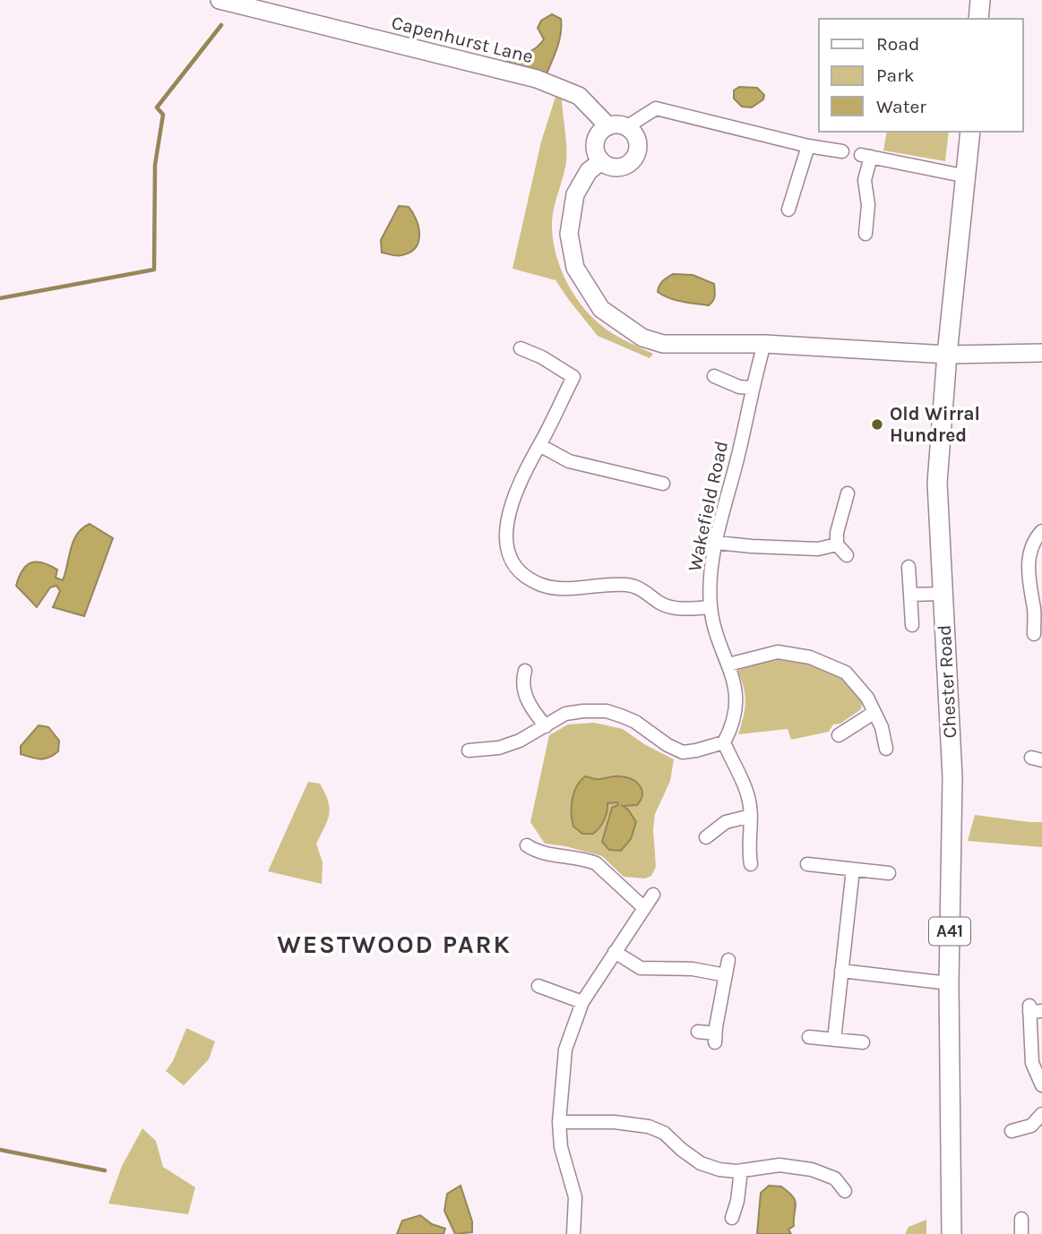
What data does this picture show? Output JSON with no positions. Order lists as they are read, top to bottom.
{
  "streets": {
    "main road": ["Chester Road", "A41"],
    "street": ["Capenhurst Lane", "Wakefield Road"]
  },
  "districts": ["WESTWOOD PARK"],
  "places": ["Old Wirral Hundred"],
  "legend": ["Road", "Park", "Water"]
}
